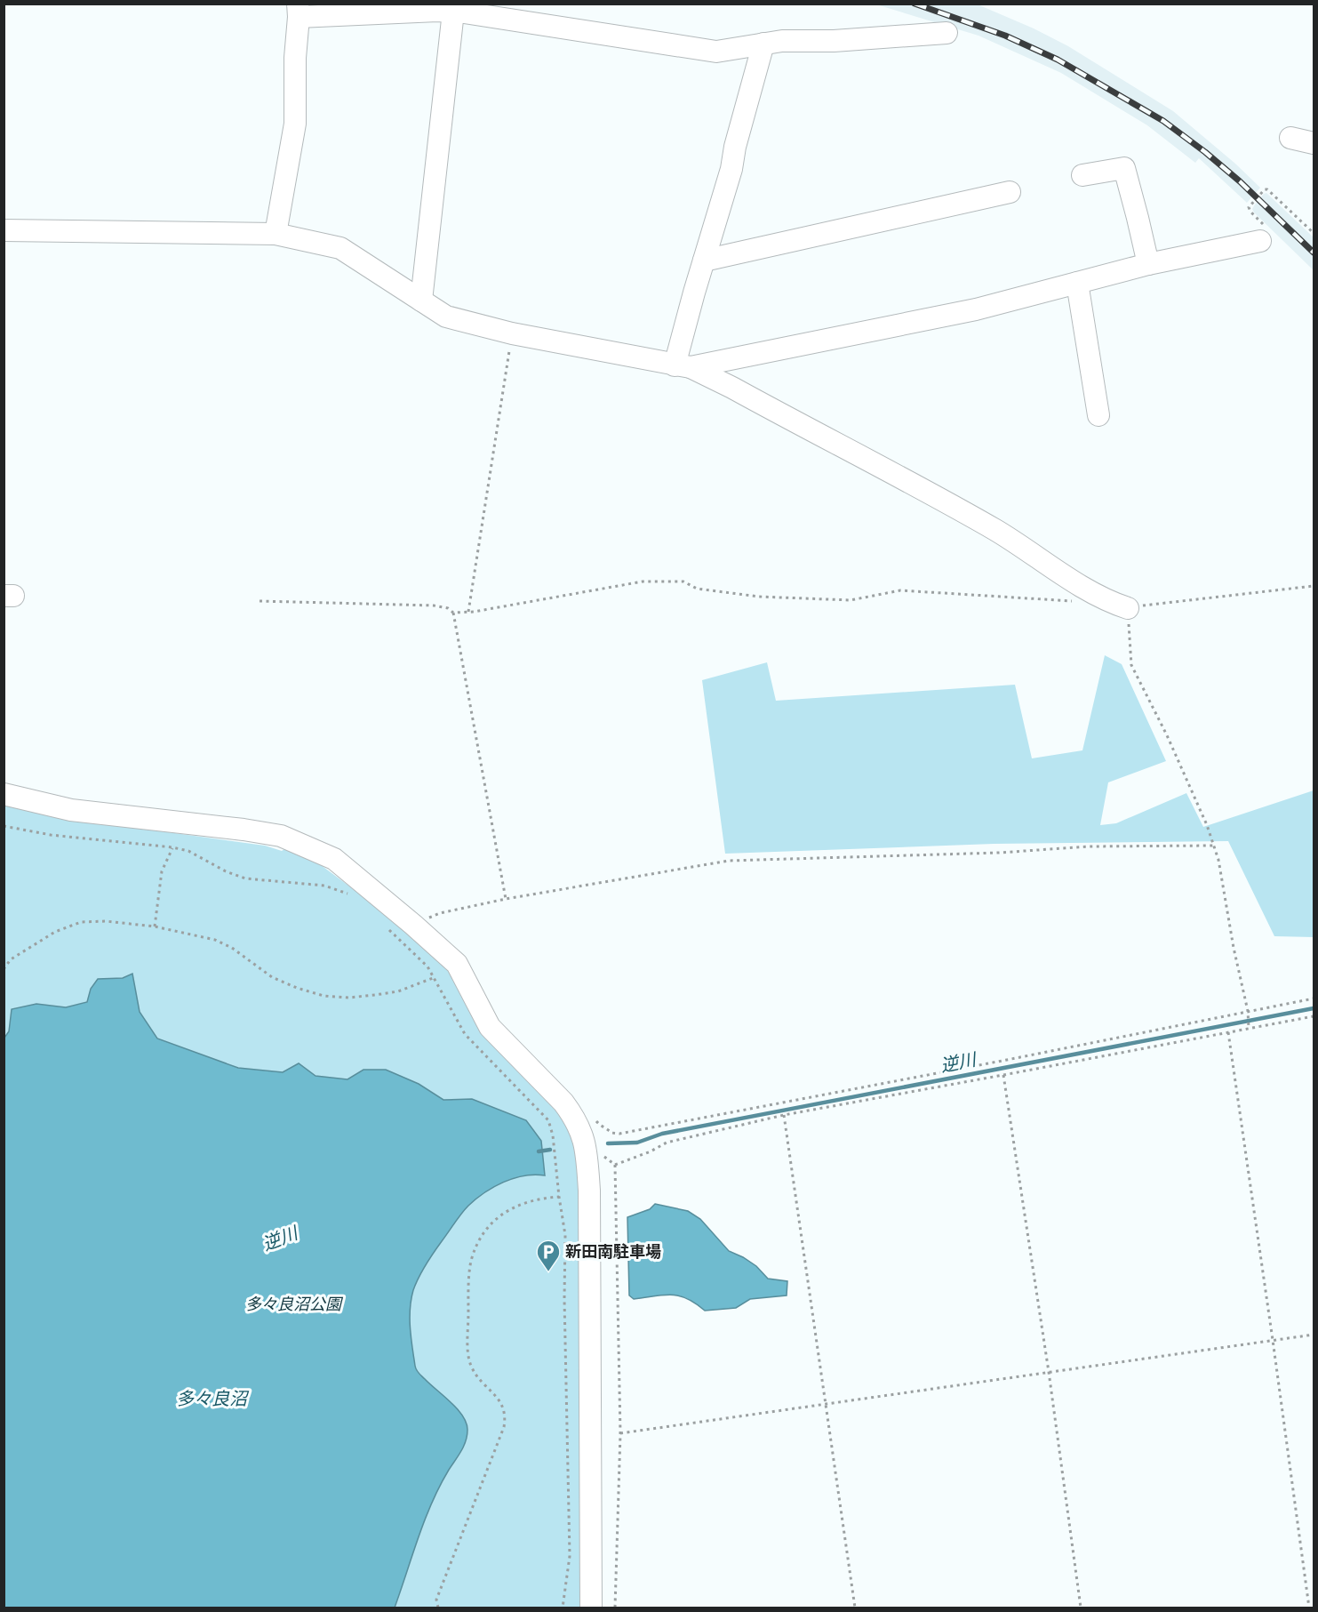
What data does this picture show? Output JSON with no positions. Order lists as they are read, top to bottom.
{
  "water": ["逆川", "多々良沼"],
  "parks": ["多々良沼公園"],
  "places": {
    "parking": ["新田南駐車場"]
  }
}
